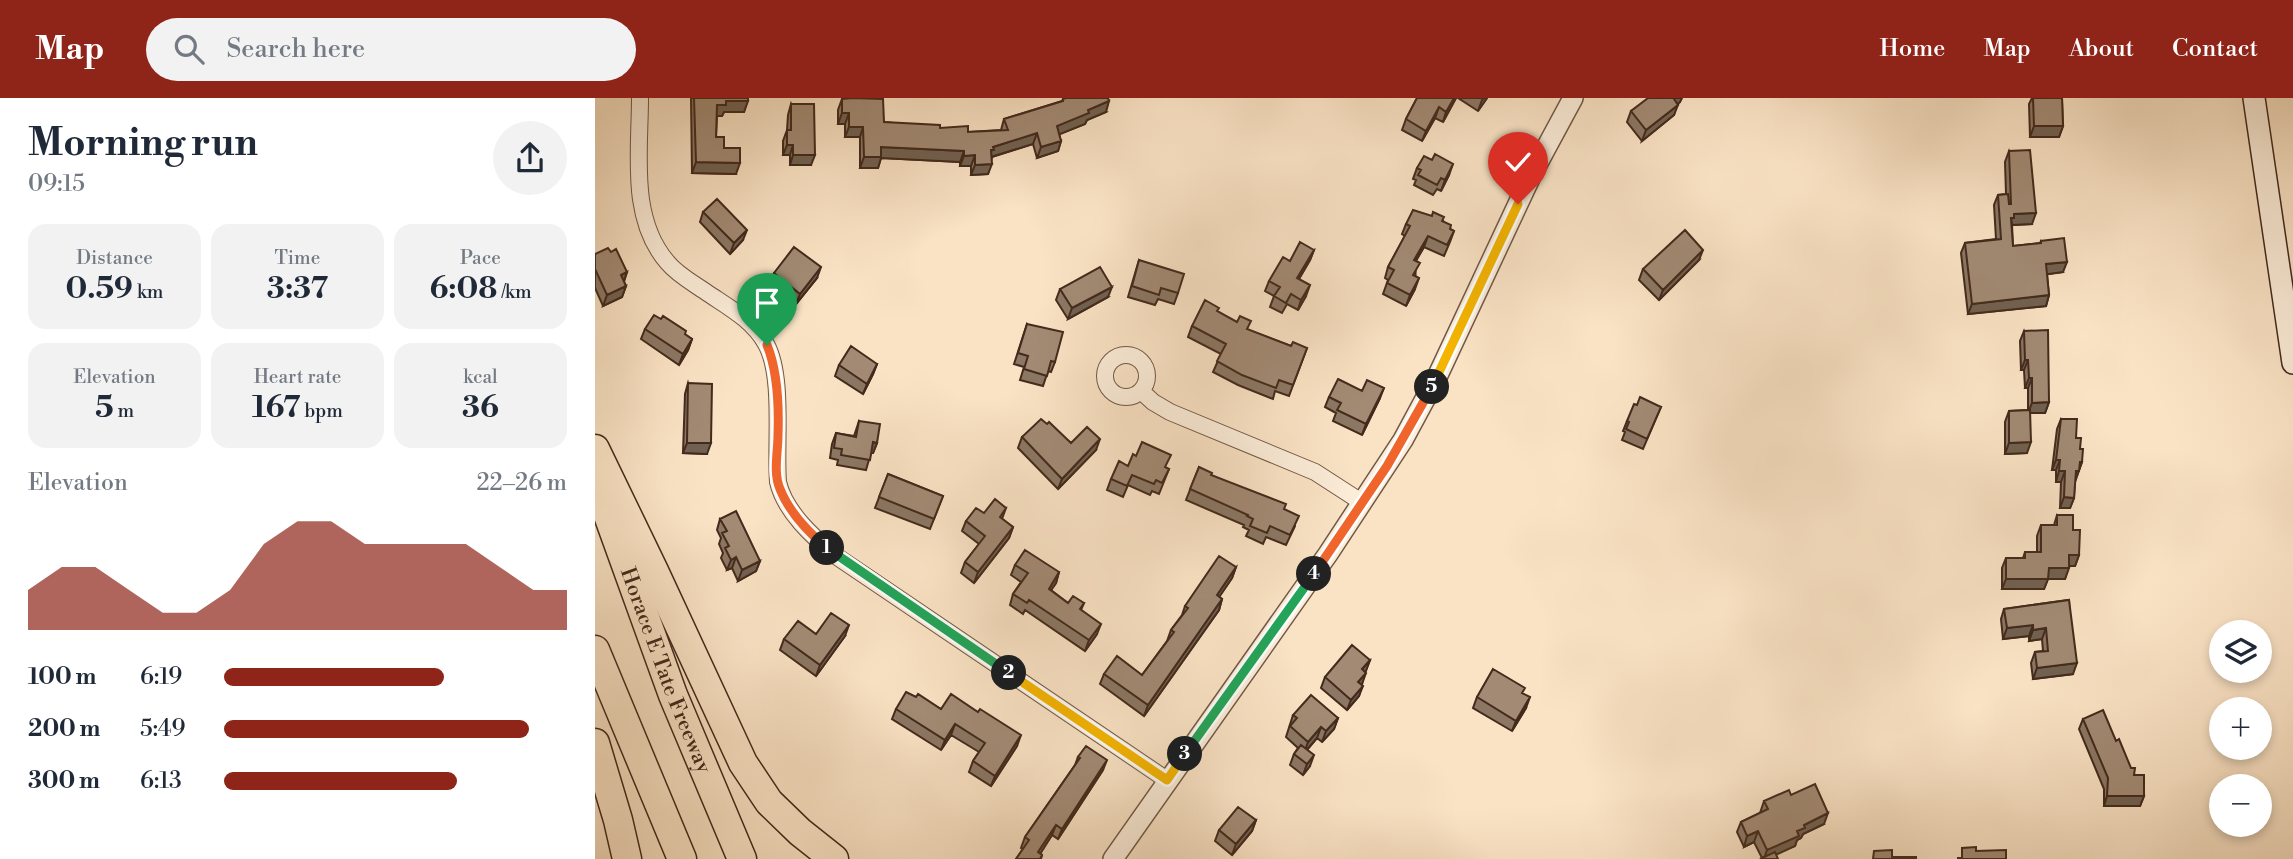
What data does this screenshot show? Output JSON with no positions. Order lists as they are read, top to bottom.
{
  "streets": {
    "highway": ["Horace E Tate Freeway"]
  },
  "page": {
    "header": "Map",
    "search": "Search here",
    "nav": [
      "Home",
      "Map",
      "About",
      "Contact"
    ],
    "heading": ["Morning run", "09:15"],
    "stats": [
      ["Distance", "0.59 km"],
      ["Time", "3:37"],
      ["Pace", "6:08 /km"],
      ["Elevation", "5 m"],
      ["Heart rate", "167 bpm"],
      ["kcal", "36"]
    ],
    "pins": [
      "5",
      "1",
      "4",
      "2",
      "3"
    ],
    "chart": ["Elevation", "22–26 m"],
    "map_buttons": ["+", "−"],
    "list": [
      {
        "name": "100 m",
        "note": "6:19"
      },
      {
        "name": "200 m",
        "note": "5:49"
      },
      {
        "name": "300 m",
        "note": "6:13"
      }
    ]
  }
}
